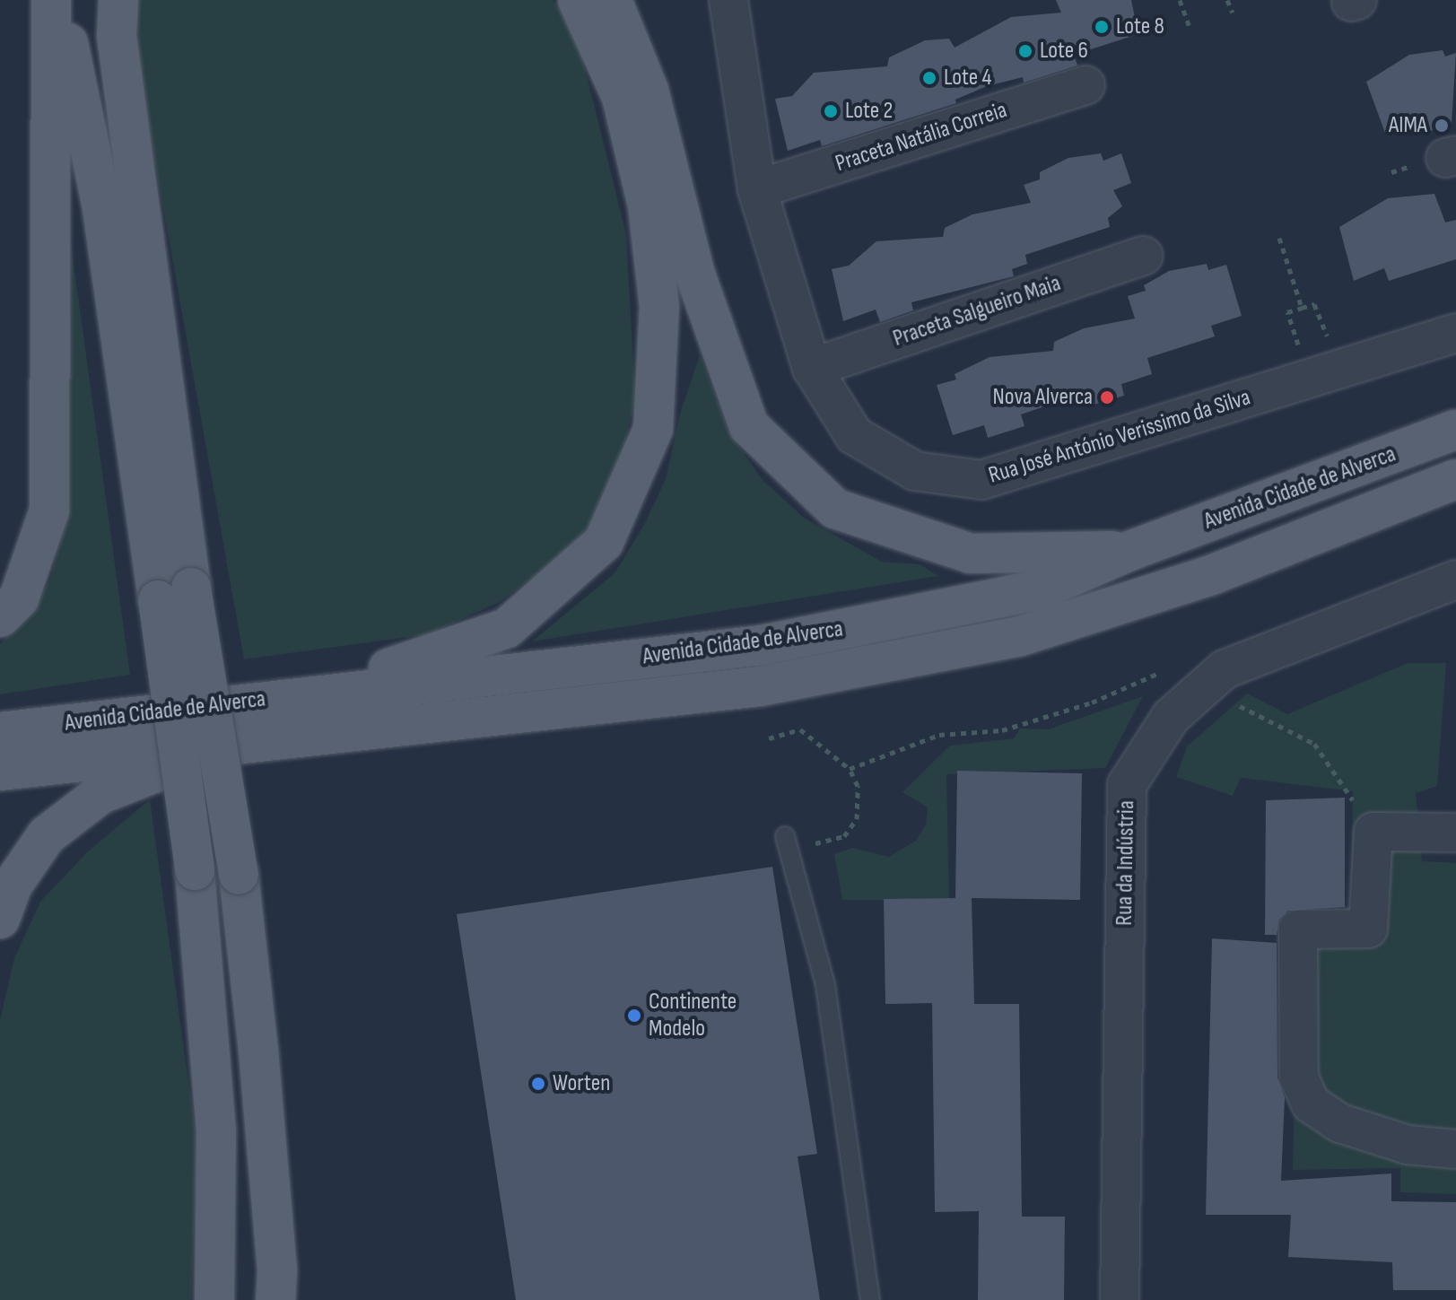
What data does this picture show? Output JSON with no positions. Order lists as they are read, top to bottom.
{
  "streets": {
    "main road": ["Avenida Cidade de Alverca"],
    "street": [
      "Praceta Natália Correia",
      "Praceta Salgueiro Maia",
      "Rua José António Verissimo da Silva",
      "Rua da Indústria"
    ]
  },
  "crossings": [
    ["Praceta Natália Correia", "Rua José António Verissimo da Silva"],
    ["Praceta Salgueiro Maia", "Rua José António Verissimo da Silva"]
  ],
  "places": [
    "Lote 8",
    "Lote 6",
    "Lote 4",
    "Lote 2",
    "AIMA",
    "Nova Alverca",
    "Continente Modelo",
    "Worten"
  ]
}
